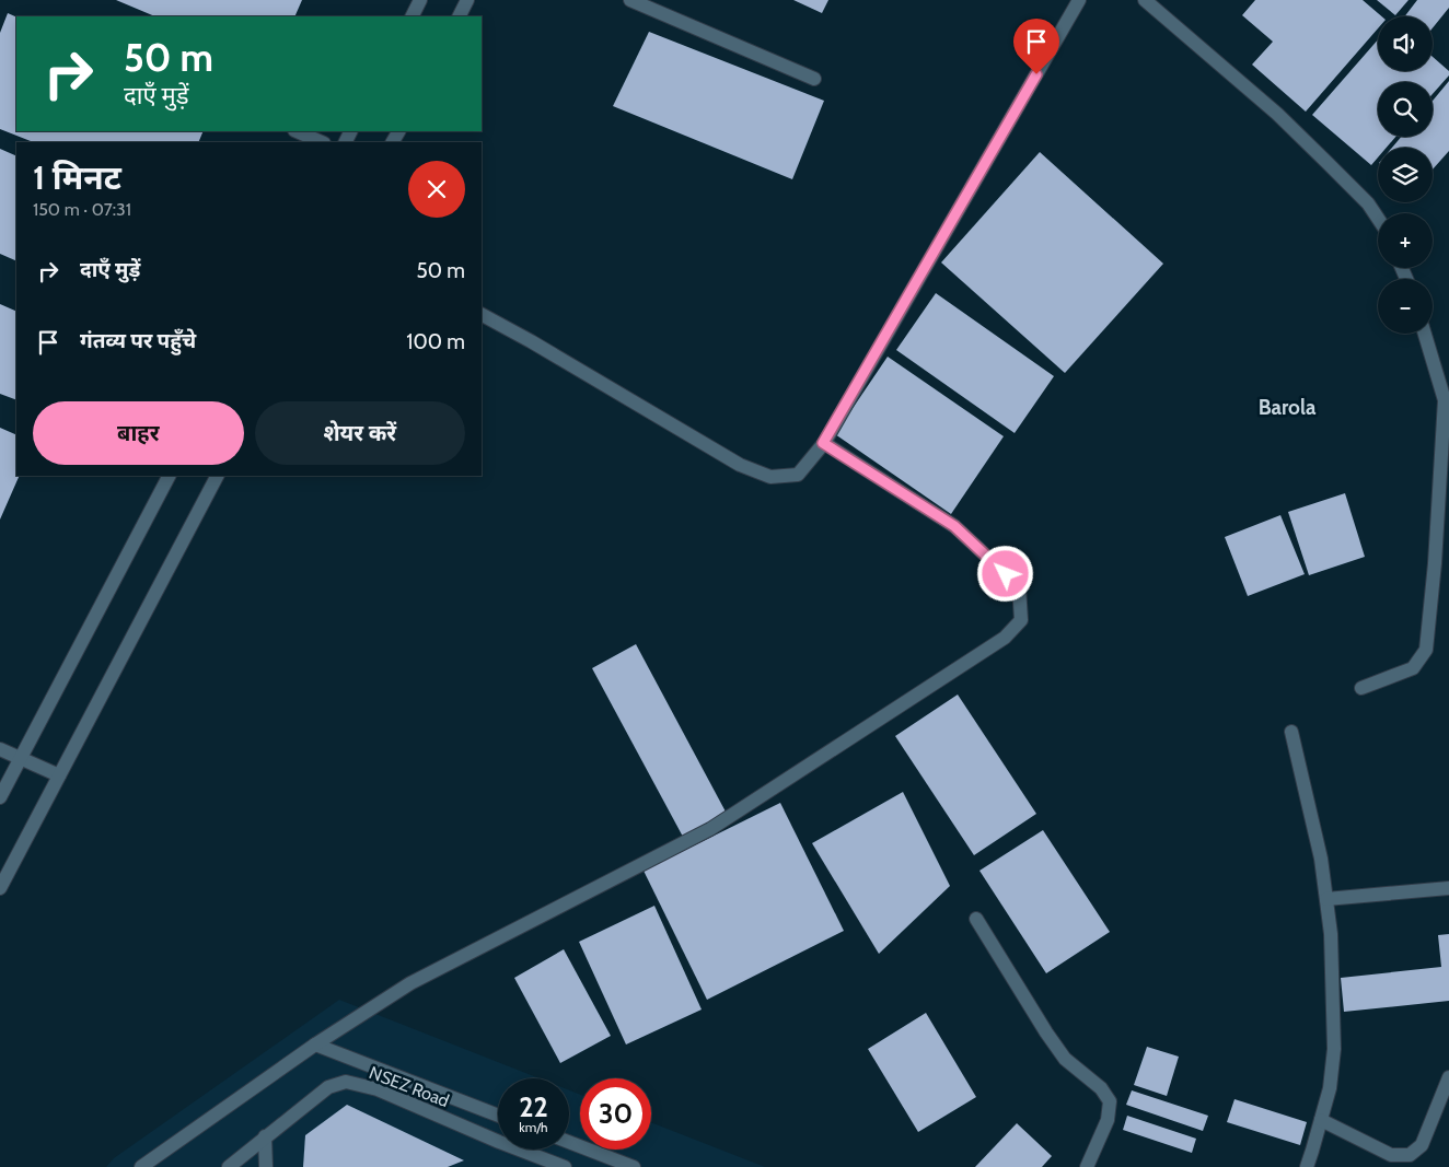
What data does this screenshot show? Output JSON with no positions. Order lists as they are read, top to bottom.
{
  "streets": {
    "street": ["NSEZ Road"]
  },
  "districts": ["Barola"],
  "page": {
    "map_buttons": ["+", "−"],
    "turn": ["50 m", "दाएँ मुड़ें"],
    "heading": ["1 मिनट", "150 m · 07:31"],
    "list": [
      {
        "name": "दाएँ मुड़ें",
        "value": "50 m"
      },
      {
        "name": "गंतव्य पर पहुँचे",
        "value": "100 m"
      }
    ],
    "buttons": ["बाहर", "शेयर करें"],
    "speed": "22 km/h",
    "limit": "30"
  }
}
